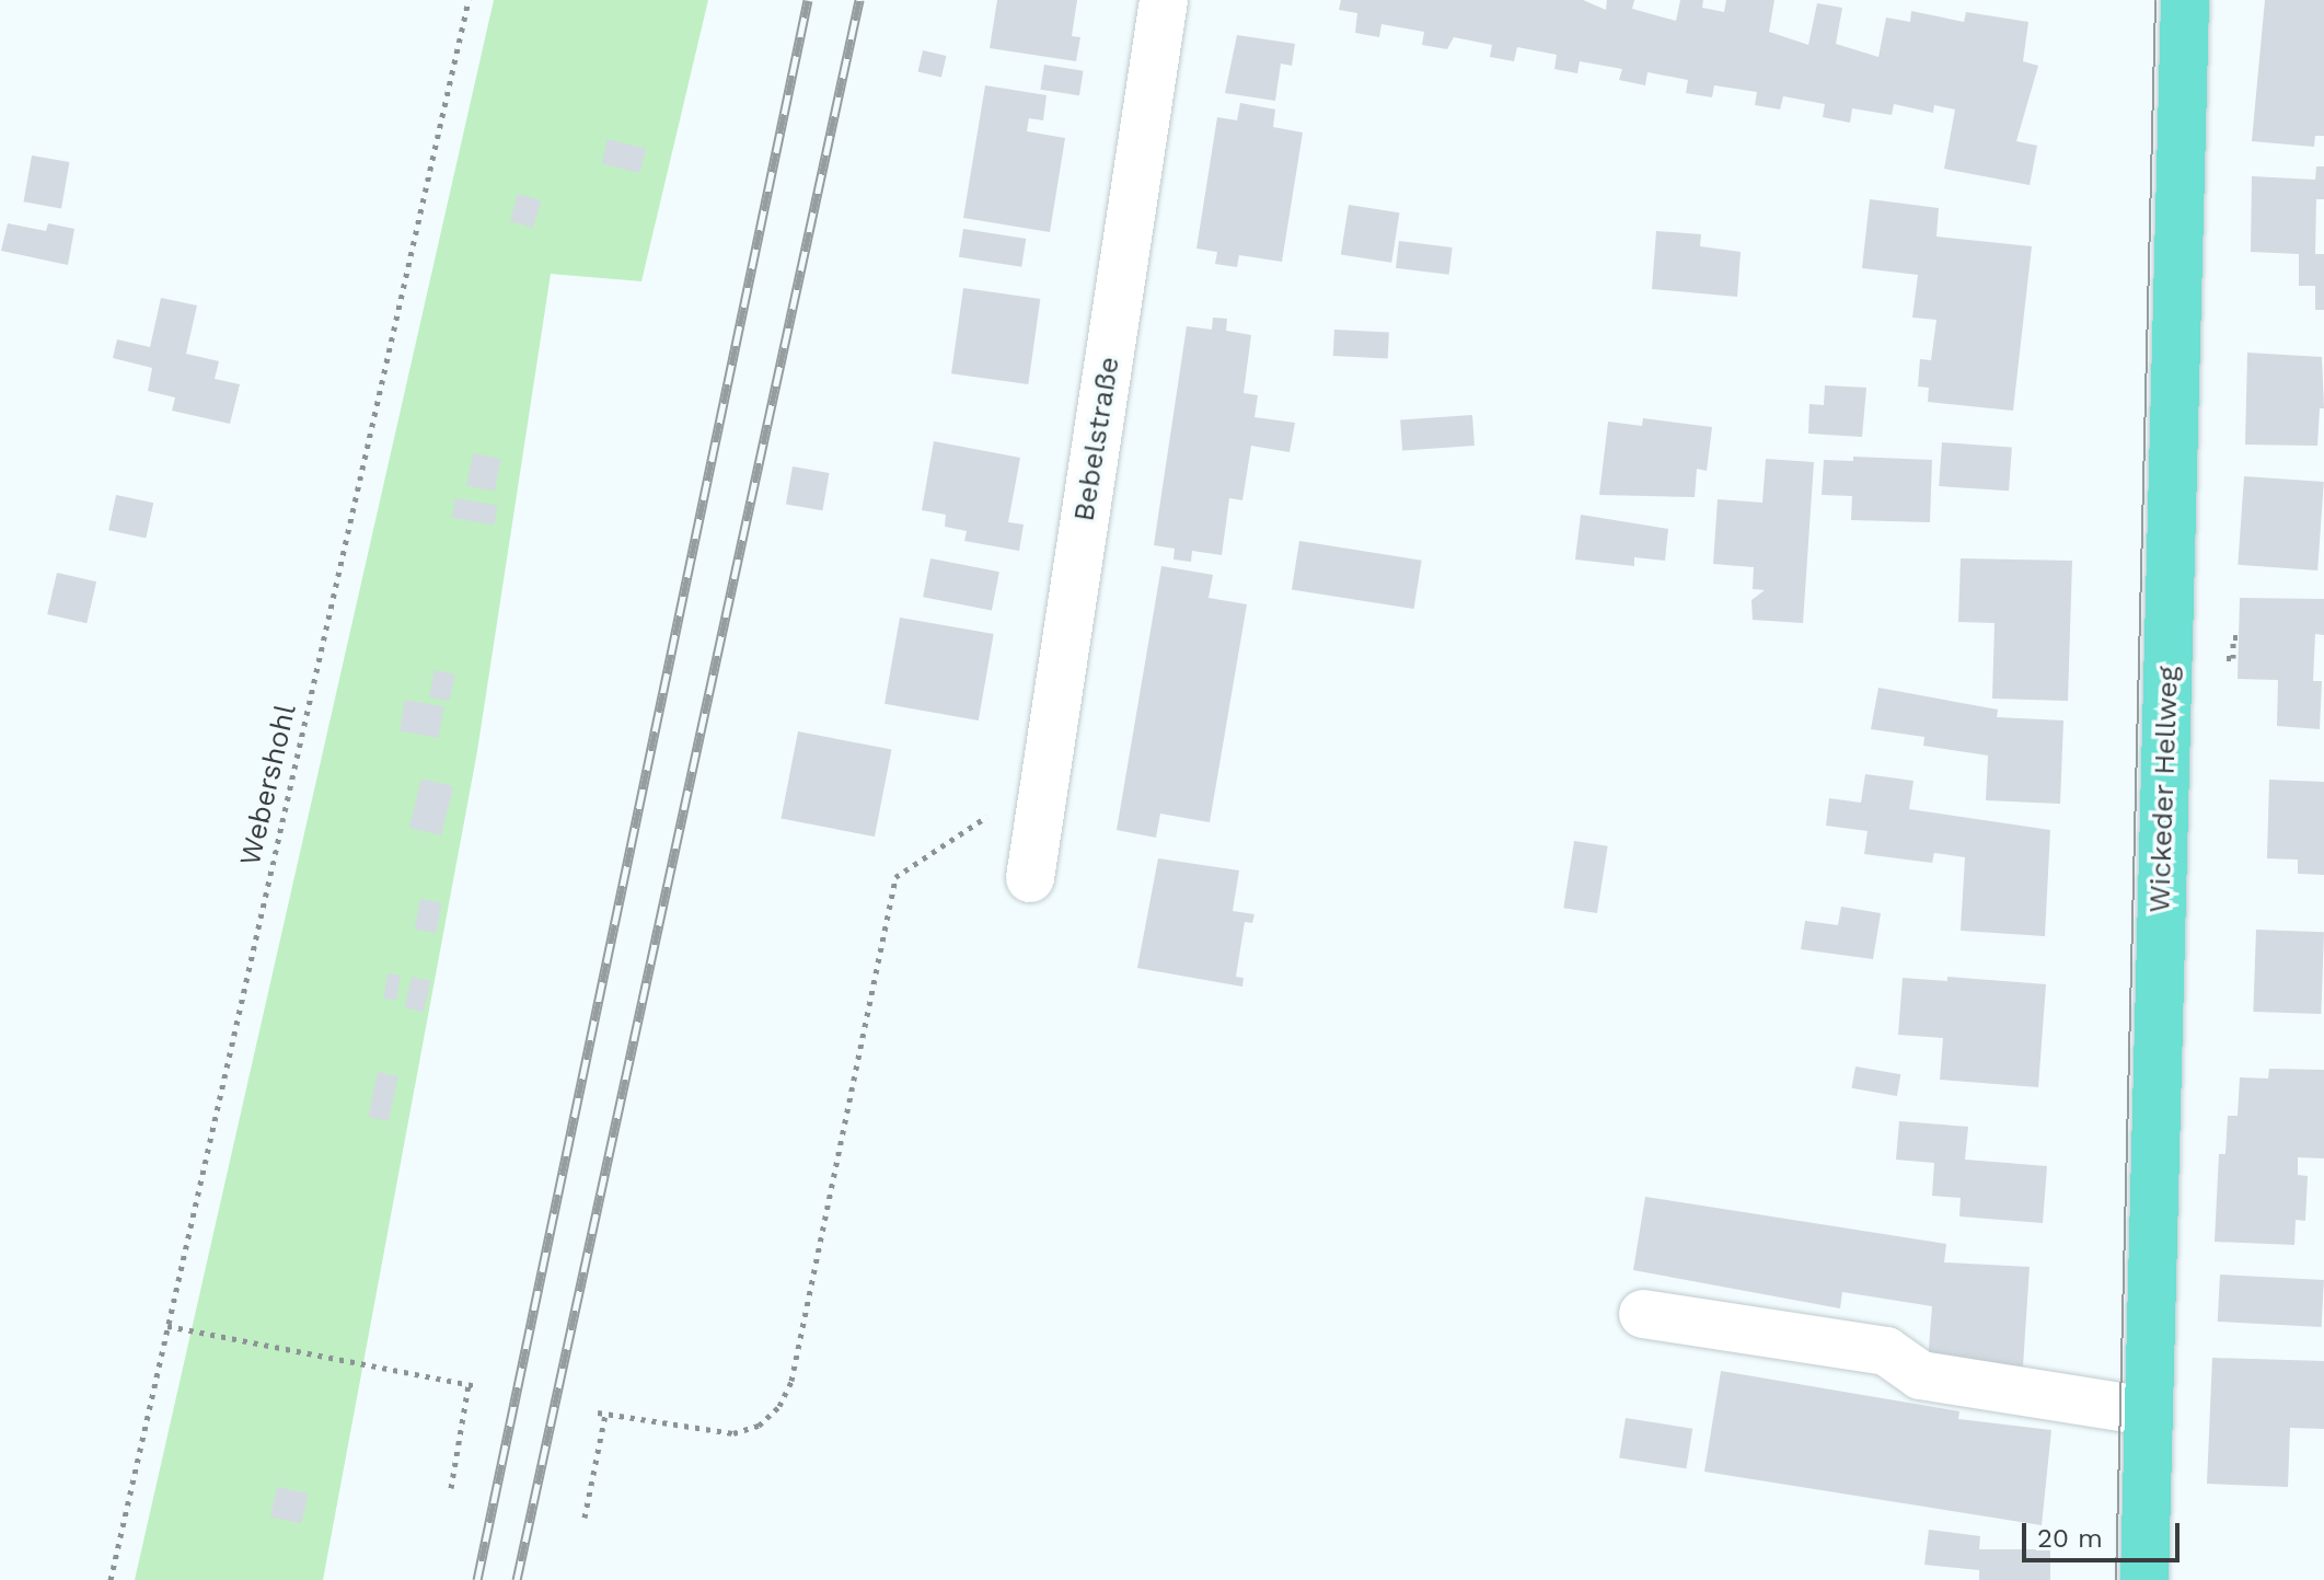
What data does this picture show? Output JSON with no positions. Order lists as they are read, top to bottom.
{
  "streets": {
    "main road": ["Wickeder Hellweg"],
    "street": ["Bebelstraße"],
    "path": ["Webershohl"]
  },
  "scale_bar": "20 m"
}
